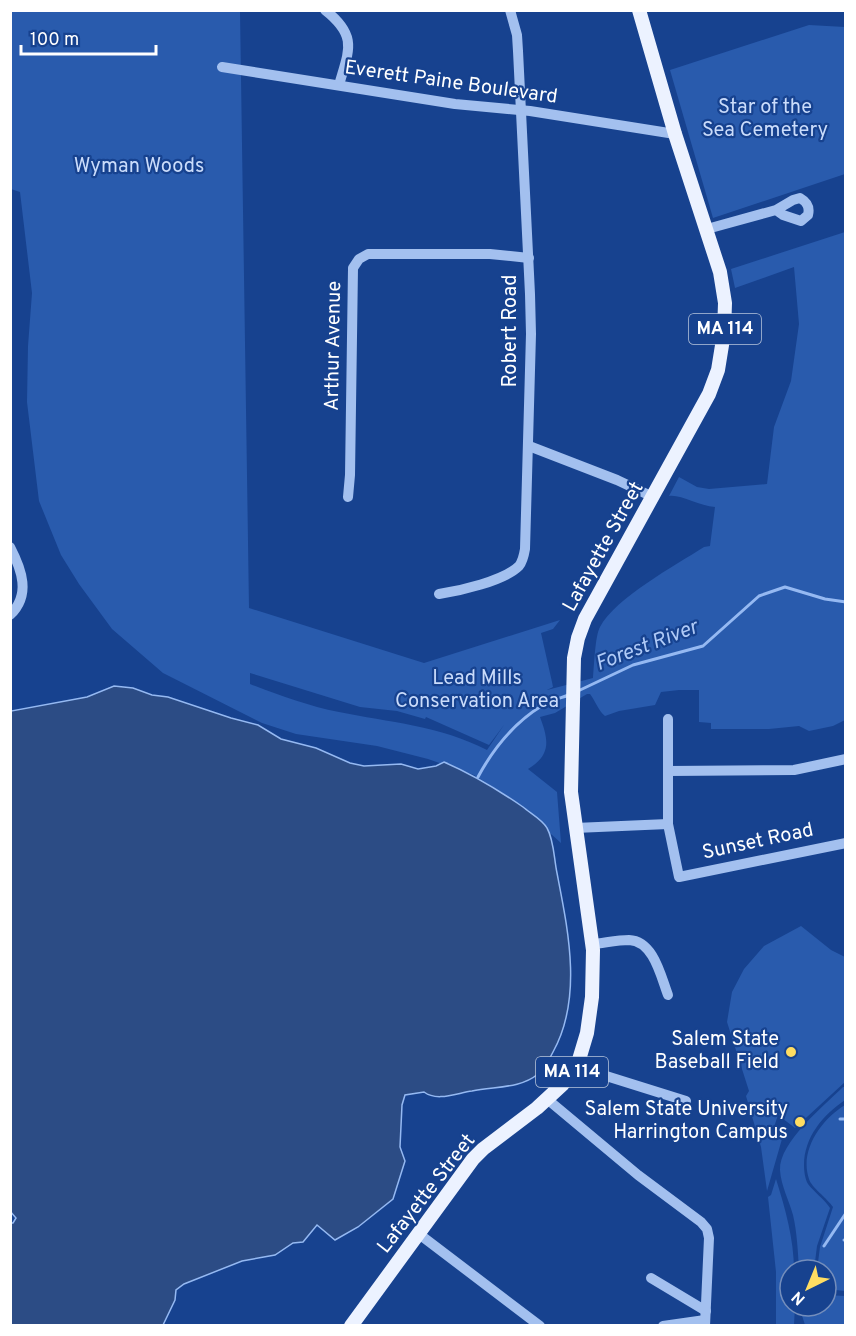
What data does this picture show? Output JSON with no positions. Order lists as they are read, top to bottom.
{
  "streets": {
    "main road": ["MA 114", "Lafayette Street"],
    "street": [
      "Everett Paine Boulevard",
      "Robert Road",
      "Arthur Avenue",
      "Sunset Road"
    ]
  },
  "crossings": [
    ["Everett Paine Boulevard", "Robert Road"],
    ["Everett Paine Boulevard", "Lafayette Street"],
    ["Robert Road", "Arthur Avenue"]
  ],
  "water": ["Forest River"],
  "parks": ["Star of the Sea Cemetery", "Wyman Woods", "Lead Mills Conservation Area"],
  "places": ["Salem State Baseball Field", "Salem State University Harrington Campus"],
  "scale_bar": "100 m",
  "north": "bottom left"
}
